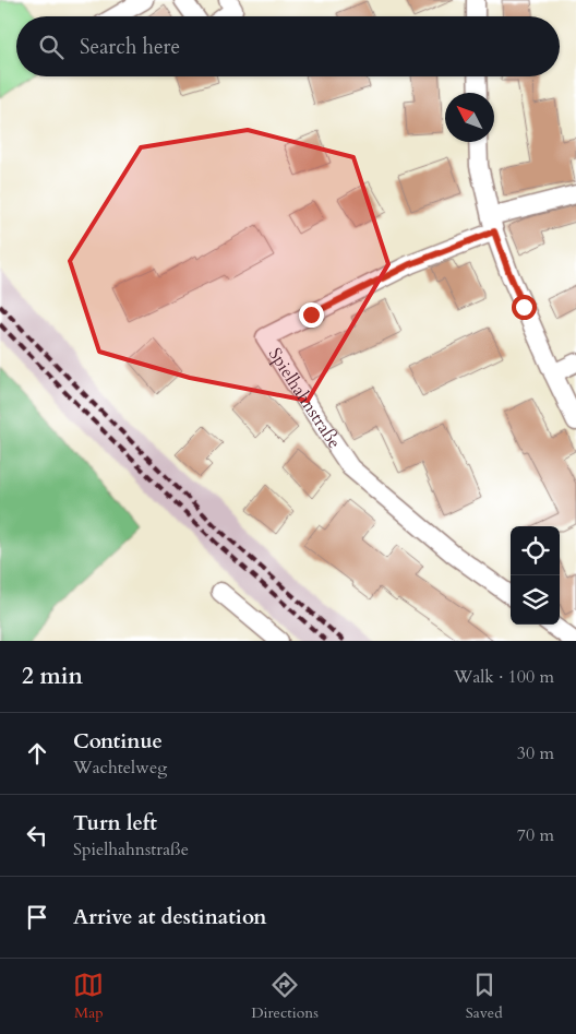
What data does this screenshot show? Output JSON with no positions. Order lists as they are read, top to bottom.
{
  "streets": {
    "street": ["Spielhahnstraße"]
  },
  "north": "top left",
  "page": {
    "search": "Search here",
    "heading": ["2 min", "Walk · 100 m"],
    "list": [
      ["Continue", "Wachtelweg", "30 m"],
      ["Turn left", "Spielhahnstraße", "70 m"],
      "Arrive at destination"
    ],
    "nav": ["Map", "Directions", "Saved"]
  }
}
